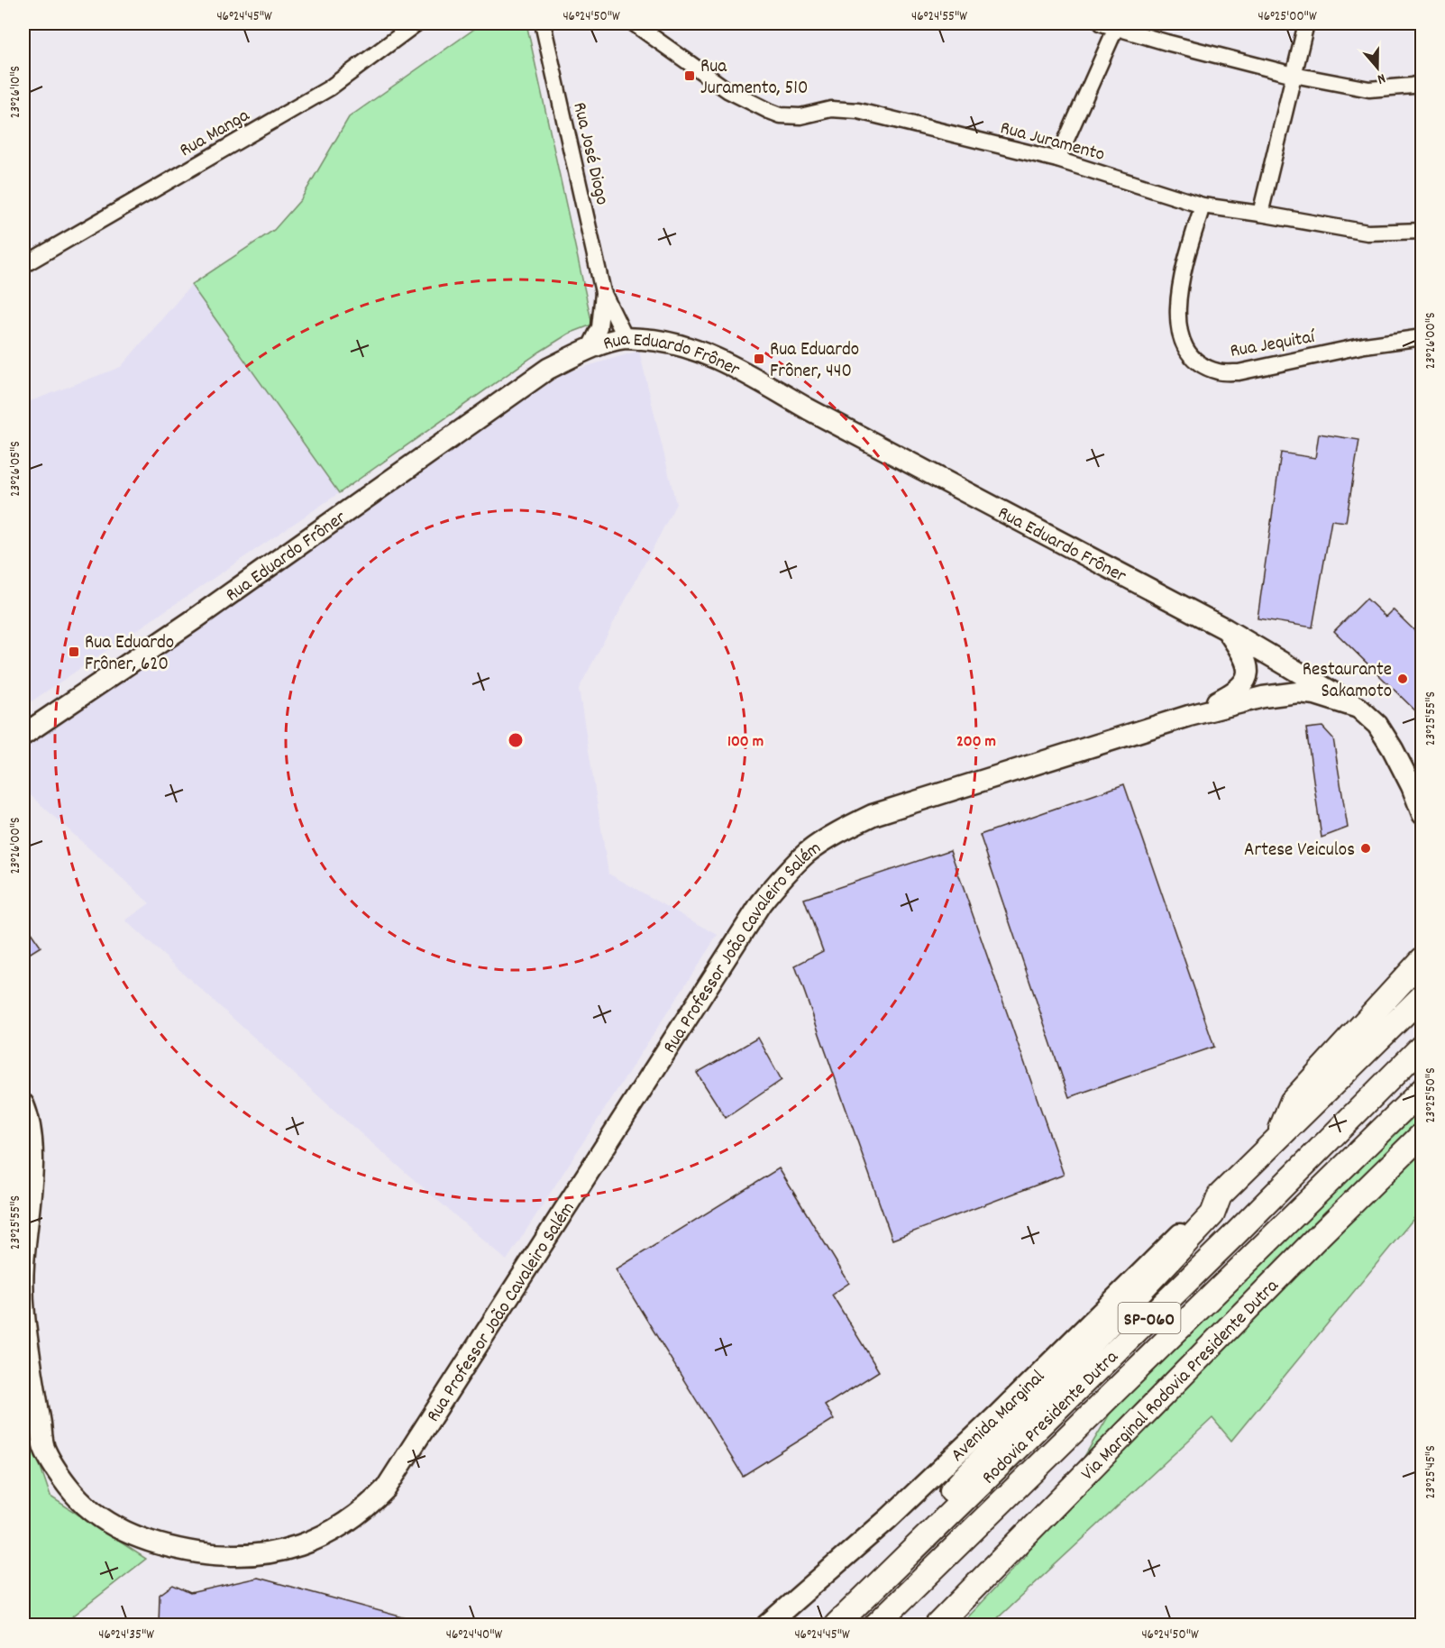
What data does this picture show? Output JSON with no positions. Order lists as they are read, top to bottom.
{
  "streets": {
    "highway": ["SP-060", "Via Marginal Rodovia Presidente Dutra", "Rodovia Presidente Dutra"],
    "main road": ["Rua Eduardo Frôner", "Rua Professor João Cavaleiro Salém", "Avenida Marginal"],
    "street": [
      "Rua Manga",
      "Rua Juramento",
      "Rua José Diogo",
      "Rua Jequitaí"
    ]
  },
  "crossings": [
    ["Rua Juramento", "Rua Jequitaí"],
    ["Rua José Diogo", "Rua Eduardo Frôner"],
    ["Rua Eduardo Frôner", "Rua Professor João Cavaleiro Salém"]
  ],
  "places": {
    "transit": ["Rua Juramento, 510", "Rua Eduardo Frôner, 440", "Rua Eduardo Frôner, 620"],
    "other": ["Restaurante Sakamoto", "Artese Veiculos"]
  },
  "north": "bottom",
  "coordinates": [
    "46°24'45\"W",
    "46°24'50\"W",
    "46°24'55\"W",
    "46°25'00\"W",
    "23°26'10\"S",
    "23°26'00\"S",
    "23°26'05\"S",
    "23°25'55\"S",
    "23°25'50\"S",
    "23°25'45\"S",
    "46°24'35\"W",
    "46°24'40\"W"
  ],
  "rings": ["100 m", "200 m"]
}
